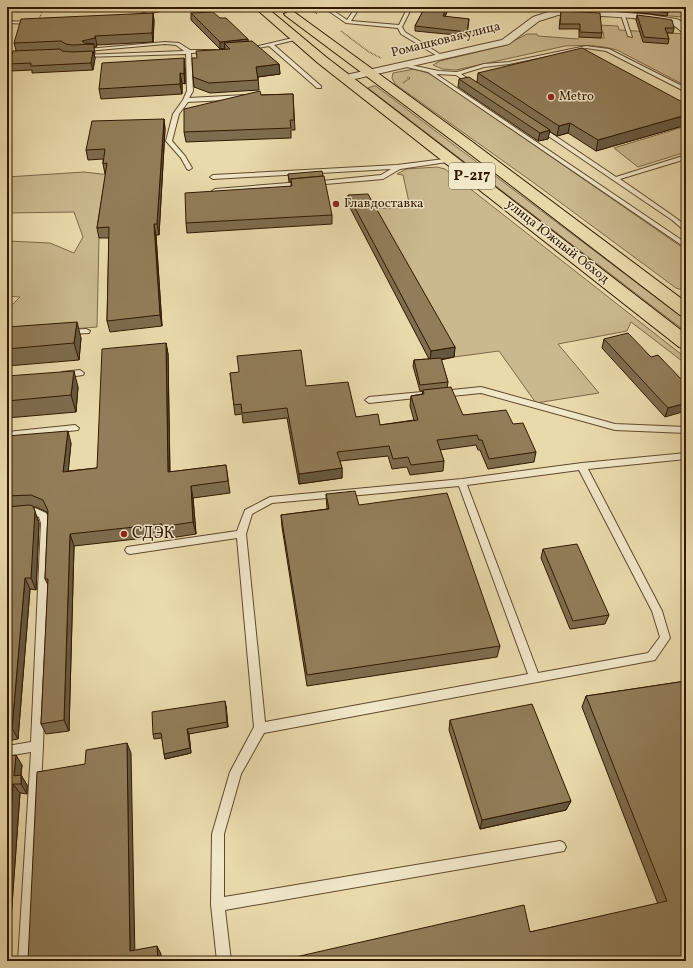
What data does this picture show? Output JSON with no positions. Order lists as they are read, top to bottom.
{
  "streets": {
    "main road": ["Р-217", "улица Южный Обход"],
    "street": ["Ромашковая улица"]
  },
  "crossings": [
    ["Ромашковая улица", "улица Южный Обход"]
  ],
  "places": ["Metro", "Главдоставка", "СДЭК"]
}
